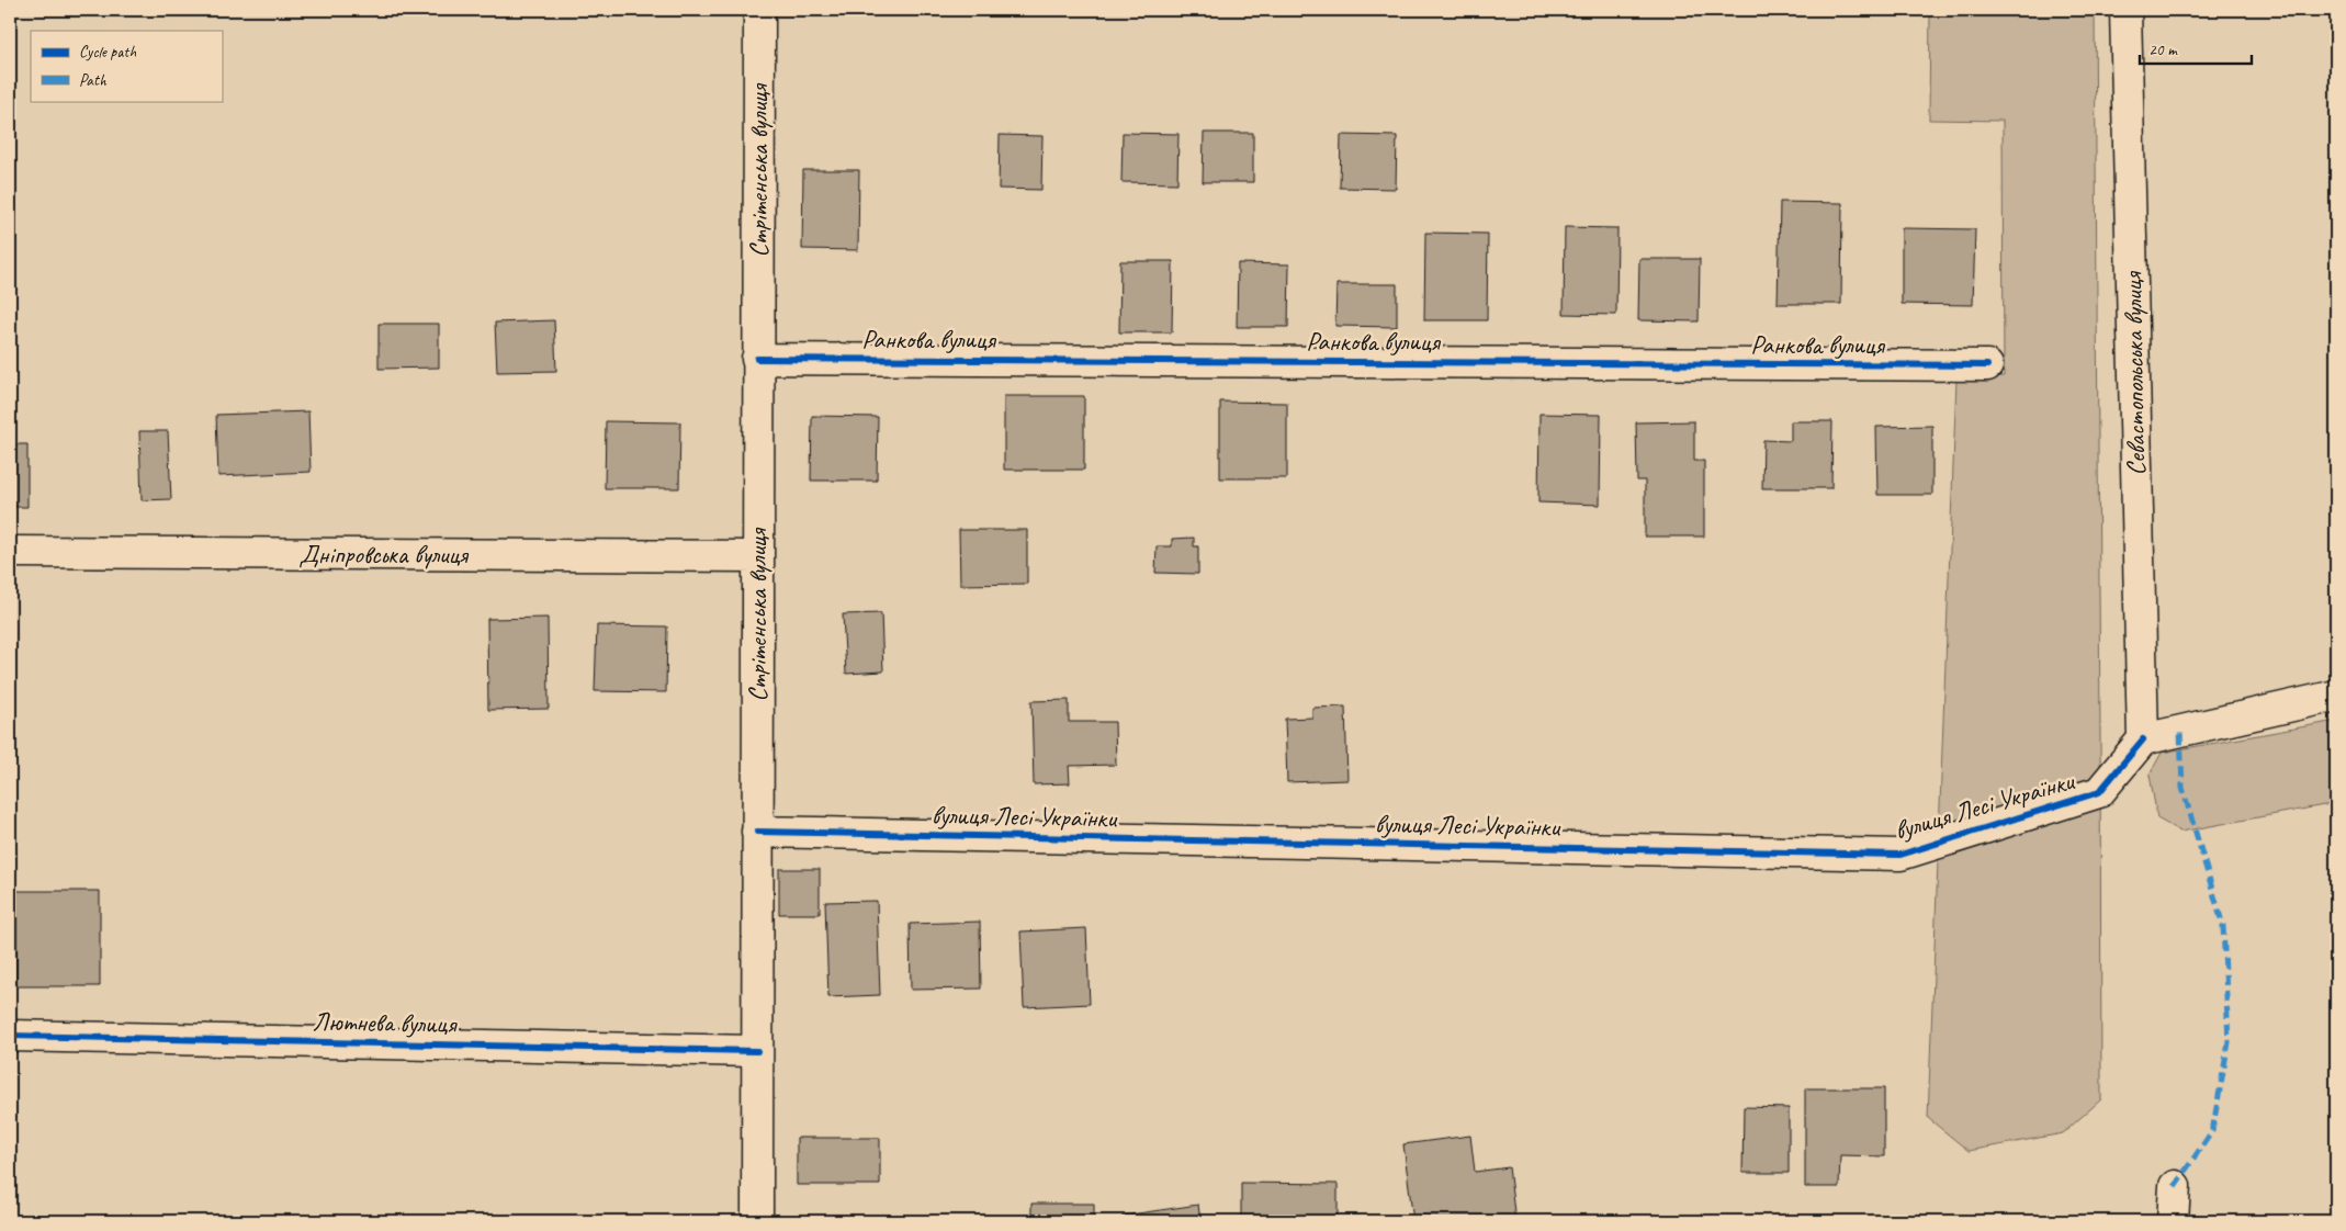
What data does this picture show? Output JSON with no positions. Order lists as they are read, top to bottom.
{
  "streets": {
    "street": [
      "Стрітенська вулиця",
      "Ранкова вулиця",
      "Севастопольська вулиця",
      "Дніпровська вулиця",
      "вулиця Лесі Українки",
      "Лютнева вулиця"
    ]
  },
  "crossings": [
    ["Стрітенська вулиця", "Ранкова вулиця"],
    ["Стрітенська вулиця", "Дніпровська вулиця"],
    ["Стрітенська вулиця", "вулиця Лесі Українки"],
    ["Стрітенська вулиця", "Лютнева вулиця"],
    ["Севастопольська вулиця", "вулиця Лесі Українки"]
  ],
  "legend": ["Cycle path", "Path"],
  "scale_bar": "20 m"
}
